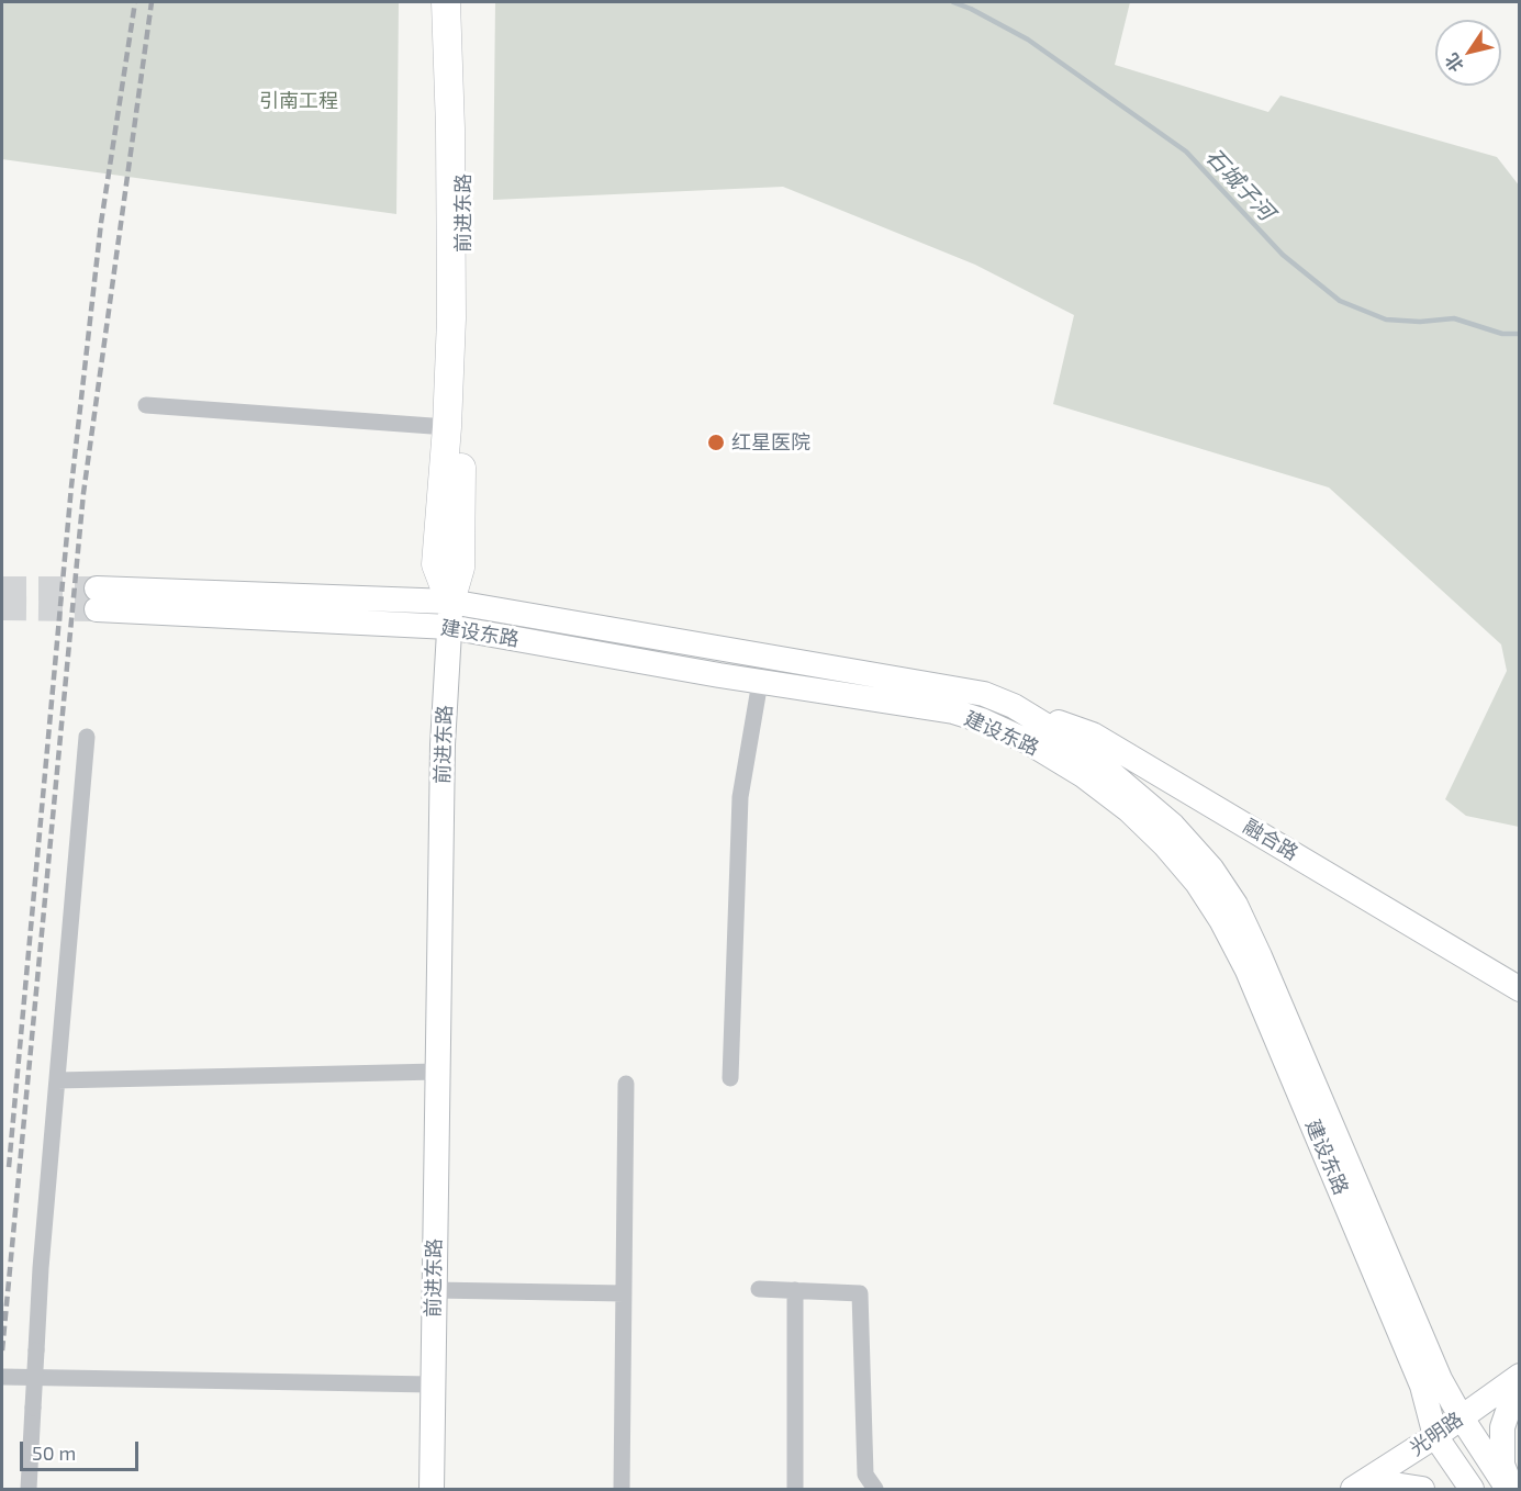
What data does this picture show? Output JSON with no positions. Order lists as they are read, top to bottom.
{
  "streets": {
    "main road": [
      "前进东路",
      "建设东路",
      "融合路",
      "光明路"
    ]
  },
  "crossings": [
    ["前进东路", "建设东路"],
    ["建设东路", "融合路"],
    ["建设东路", "光明路"]
  ],
  "water": ["石城子河"],
  "parks": ["引南工程"],
  "places": ["红星医院"],
  "scale_bar": "50 m",
  "north": "bottom left"
}
